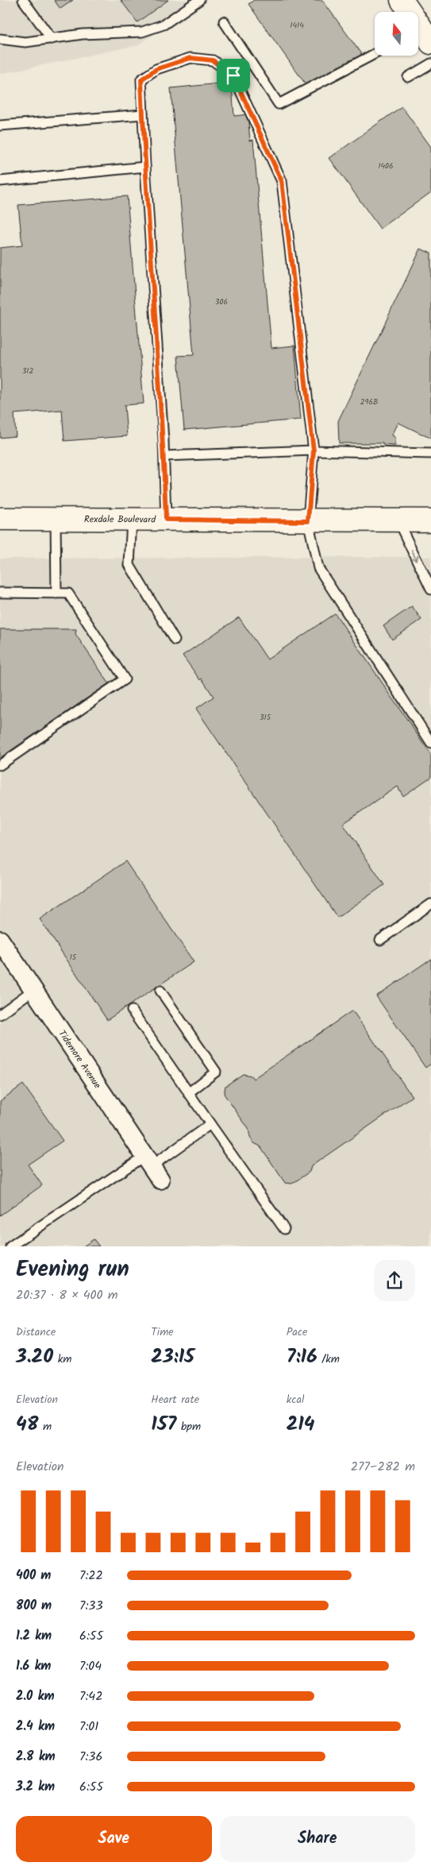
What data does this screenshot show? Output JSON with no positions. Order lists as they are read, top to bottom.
{
  "streets": {
    "main road": ["Rexdale Boulevard"],
    "street": ["Tidemore Avenue"]
  },
  "house_numbers": [
    "1414",
    "1406",
    "306",
    "312",
    "296B",
    "315",
    "15"
  ],
  "north": "top",
  "page": {
    "heading": ["Evening run", "20:37 · 8 × 400 m"],
    "stats": [
      ["Distance", "3.20 km"],
      ["Time", "23:15"],
      ["Pace", "7:16 /km"],
      ["Elevation", "48 m"],
      ["Heart rate", "157 bpm"],
      ["kcal", "214"]
    ],
    "chart": ["Elevation", "277–282 m"],
    "list": [
      {
        "name": "400 m",
        "note": "7:22"
      },
      {
        "name": "800 m",
        "note": "7:33"
      },
      {
        "name": "1.2 km",
        "note": "6:55"
      },
      {
        "name": "1.6 km",
        "note": "7:04"
      },
      {
        "name": "2.0 km",
        "note": "7:42"
      },
      {
        "name": "2.4 km",
        "note": "7:01"
      },
      {
        "name": "2.8 km",
        "note": "7:36"
      },
      {
        "name": "3.2 km",
        "note": "6:55"
      }
    ],
    "buttons": ["Save", "Share"]
  }
}
